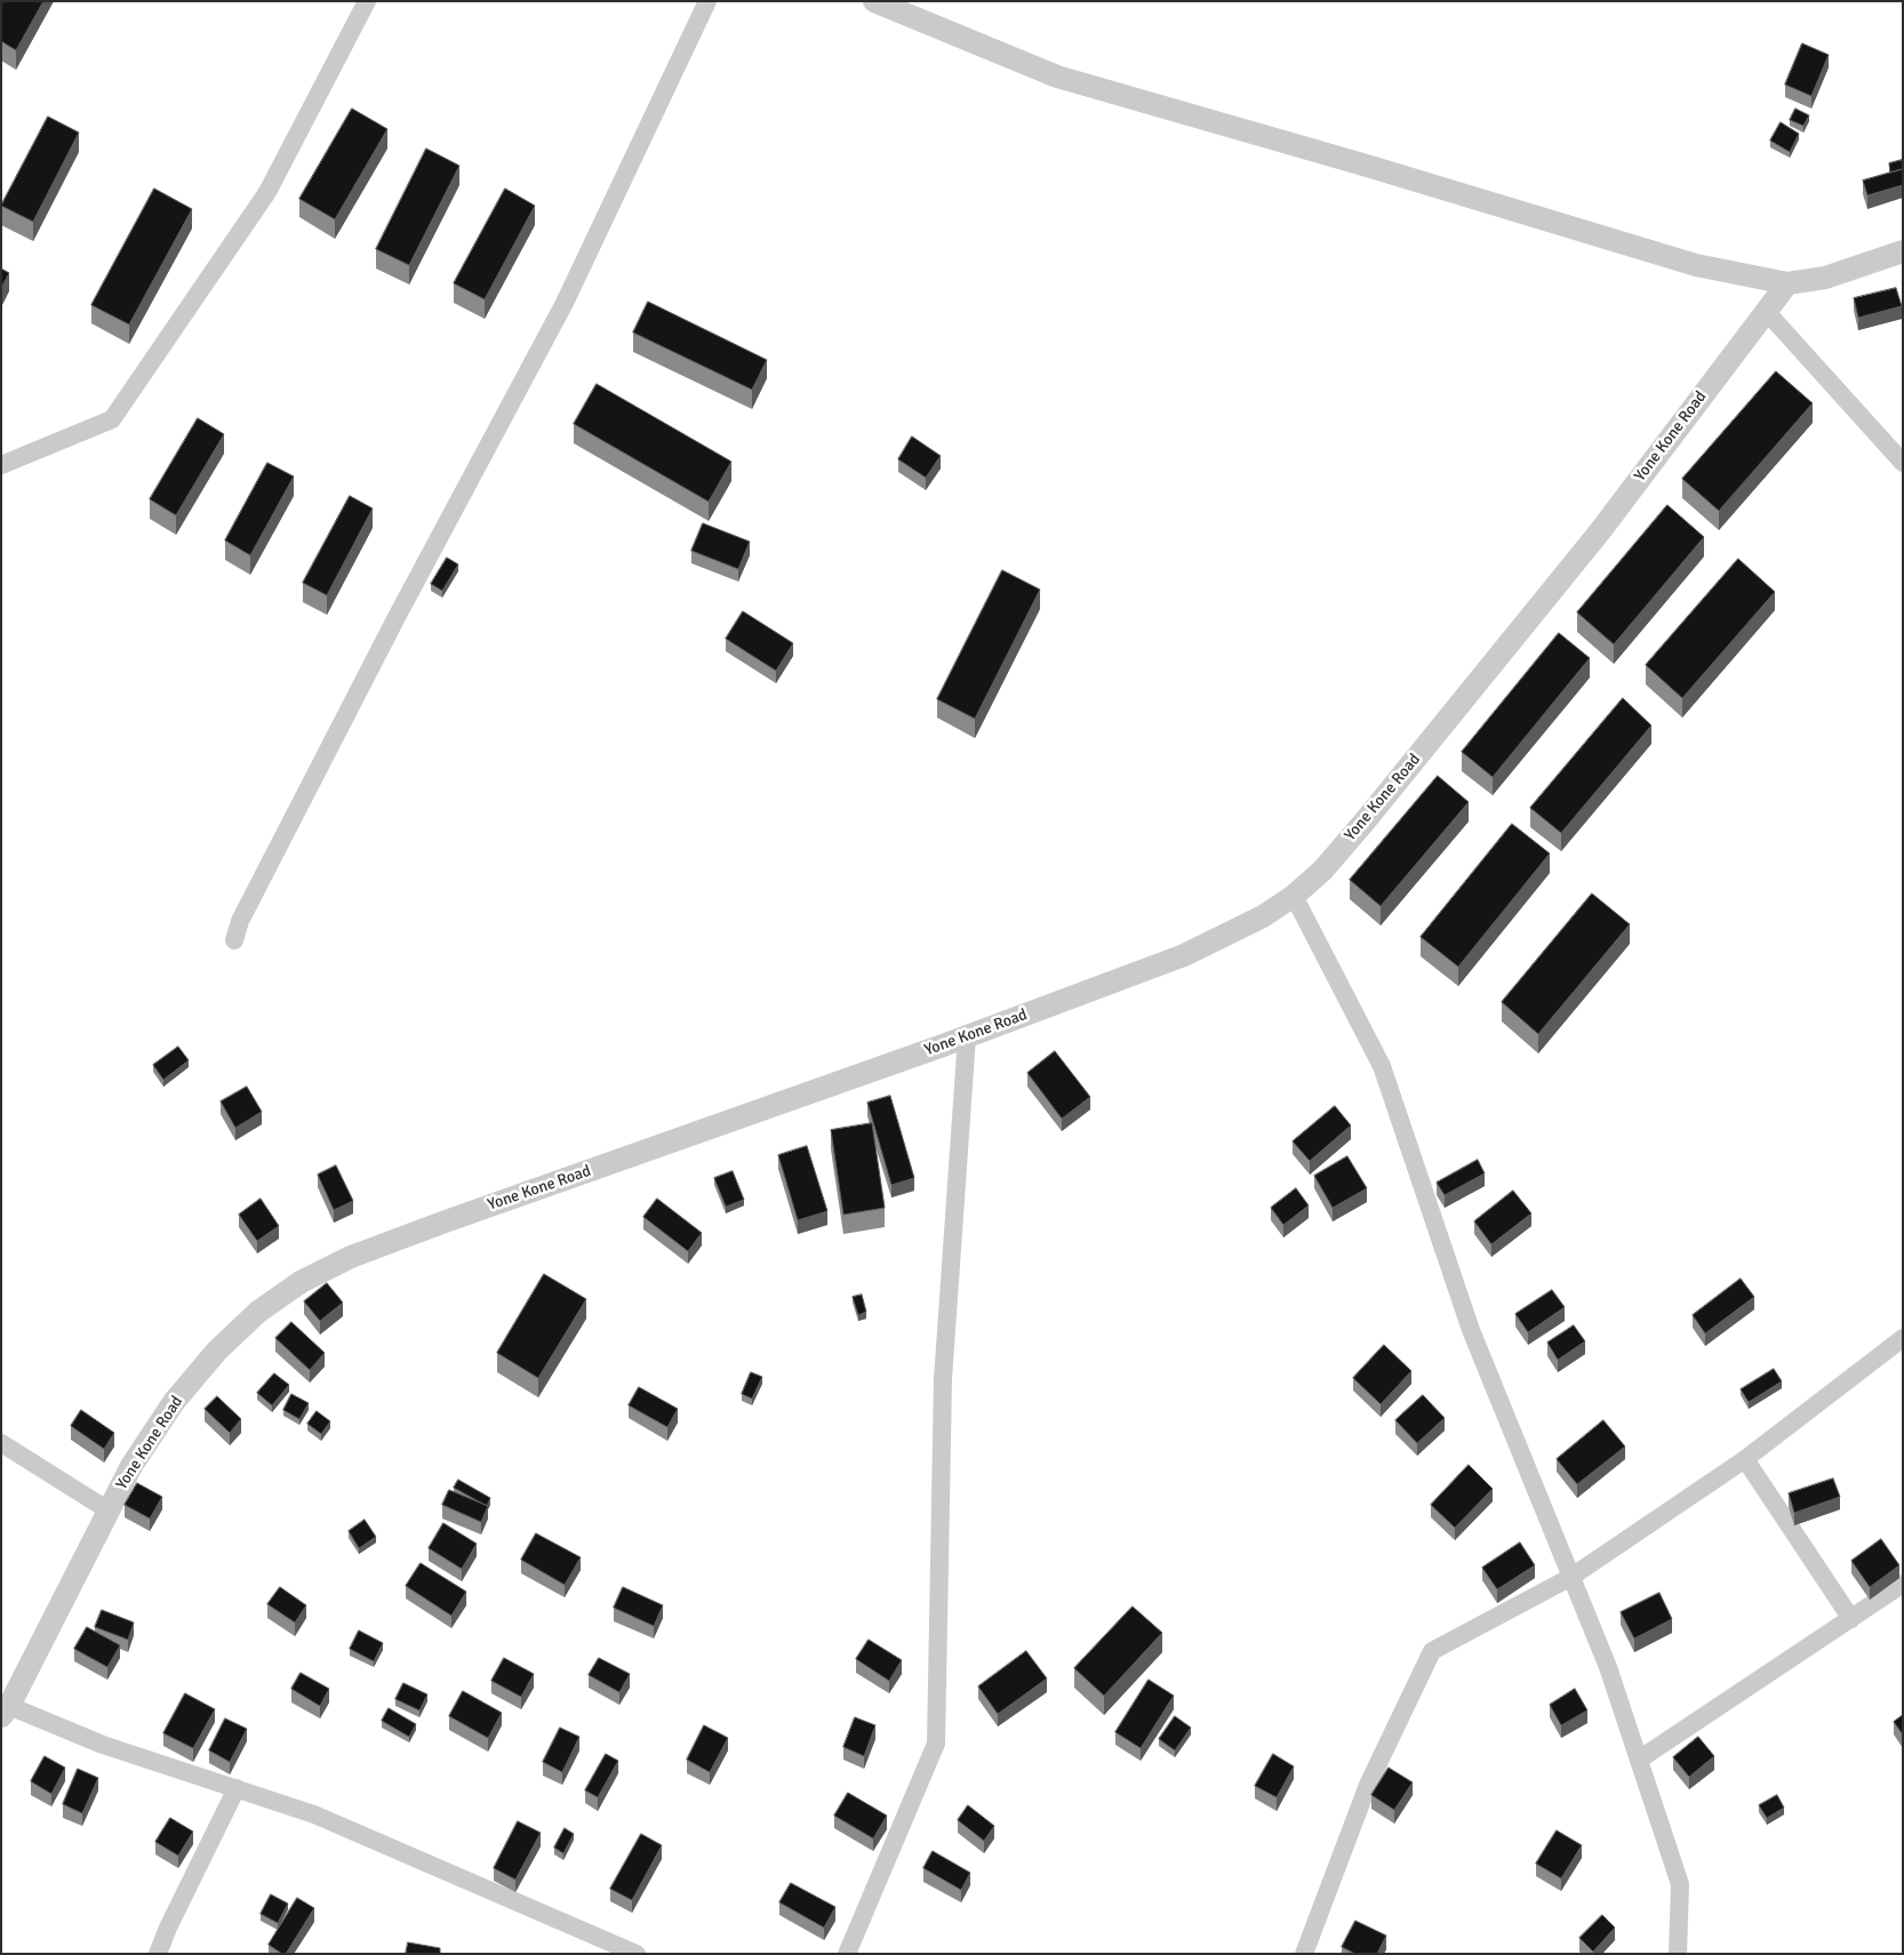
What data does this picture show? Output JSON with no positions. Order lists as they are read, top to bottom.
{
  "streets": {
    "street": ["Yone Kone Road"]
  }
}
